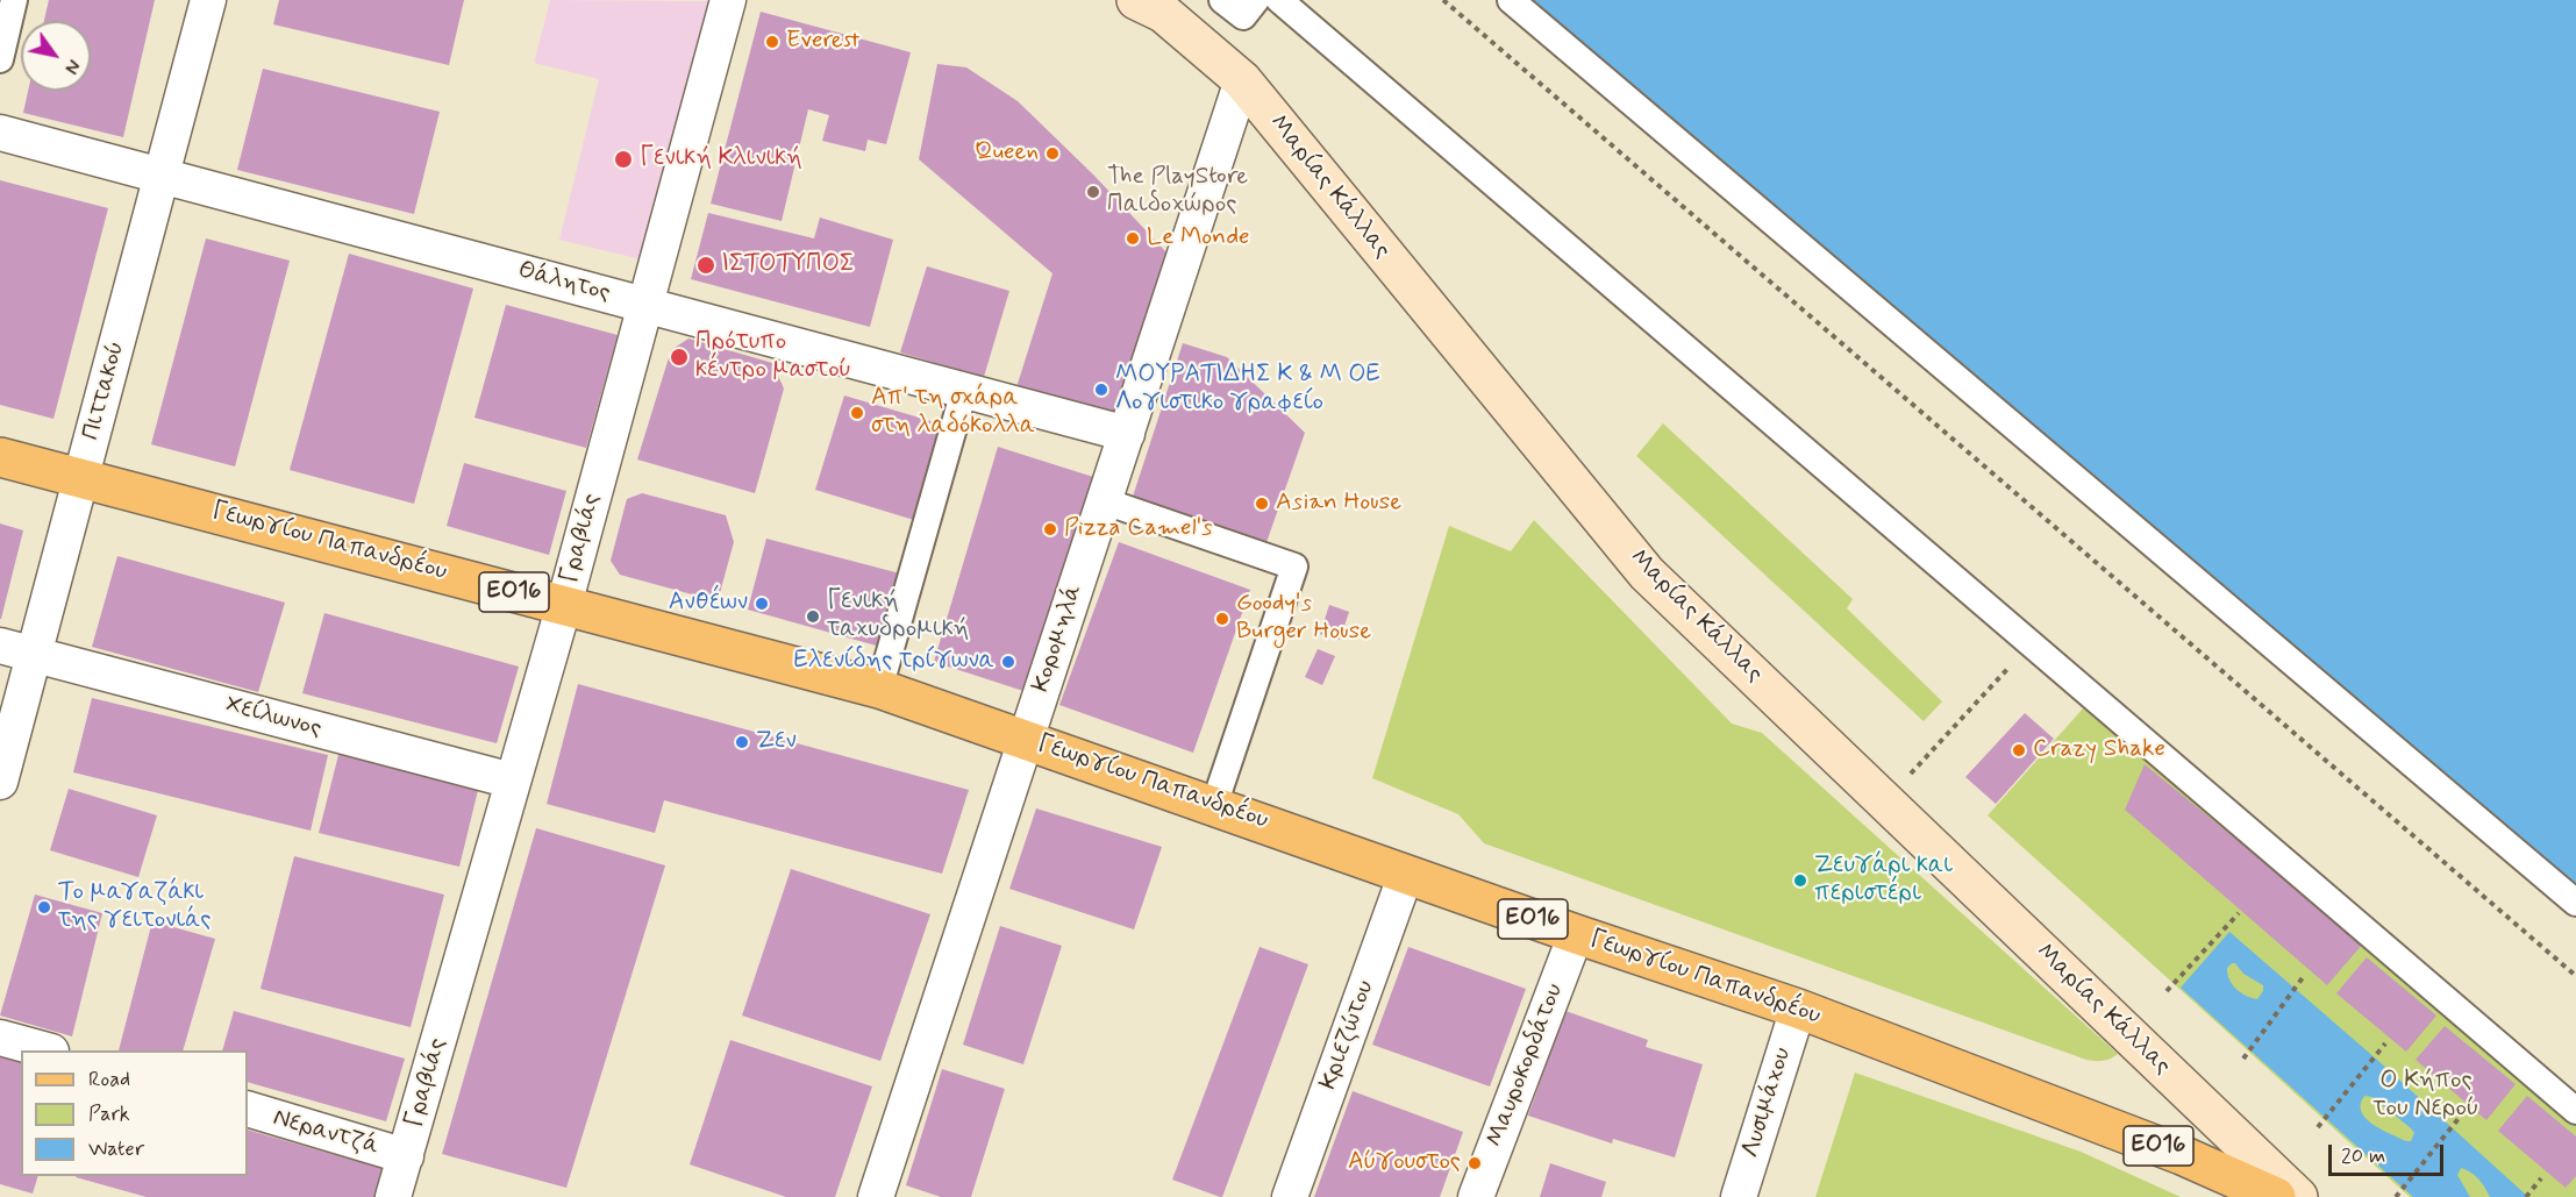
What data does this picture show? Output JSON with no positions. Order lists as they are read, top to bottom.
{
  "streets": {
    "main road": ["Μαρίας Κάλλας", "Γεωργίου Παπανδρέου", "ΕΟ16"],
    "street": [
      "Θάλητος",
      "Πιττακού",
      "Γραβιάς",
      "Κορομηλά",
      "Χείλωνος",
      "Κριεζώτου",
      "Μαυροκορδάτου",
      "Λυσιμάχου",
      "Νεραντζά"
    ]
  },
  "crossings": [
    ["Μαρίας Κάλλας", "Κορομηλά"],
    ["Θάλητος", "Πιττακού"],
    ["Θάλητος", "Γραβιάς"],
    ["Θάλητος", "Κορομηλά"],
    ["Πιττακού", "Γεωργίου Παπανδρέου"],
    ["Πιττακού", "Χείλωνος"],
    ["Γραβιάς", "Γεωργίου Παπανδρέου"],
    ["Γραβιάς", "Χείλωνος"],
    ["Γραβιάς", "Νεραντζά"],
    ["Γεωργίου Παπανδρέου", "Κορομηλά"],
    ["Γεωργίου Παπανδρέου", "Κριεζώτου"],
    ["Γεωργίου Παπανδρέου", "Μαυροκορδάτου"],
    ["Γεωργίου Παπανδρέου", "Λυσιμάχου"]
  ],
  "parks": ["Ο Κήπος του Νερού"],
  "places": [
    "Everest",
    "Queen",
    "Γενική Κλινική",
    "The PlayStore Παιδοχώρος",
    "Le Monde",
    "ΙΣΤΟΤΥΠΟΣ",
    "Πρότυπο κέντρο μαστού",
    "ΜΟΥΡΑΤΙΔΗΣ Κ & Μ ΟΕ Λογιστικο γραφείο",
    "Απ' τη σχάρα στη λαδόκολλα",
    "Asian House",
    "Pizza Camel's",
    "Ανθέων",
    "Γενική ταχυδρομική",
    "Goody's Burger House",
    "Ελενίδης τρίγωνα",
    "Ζεν",
    "Crazy Shake",
    "Ζευγάρι και περιστέρι",
    "Το μαγαζάκι της γειτονιάς",
    "Αύγουστος"
  ],
  "legend": ["Road", "Park", "Water"],
  "scale_bar": "20 m",
  "north": "bottom right"
}
